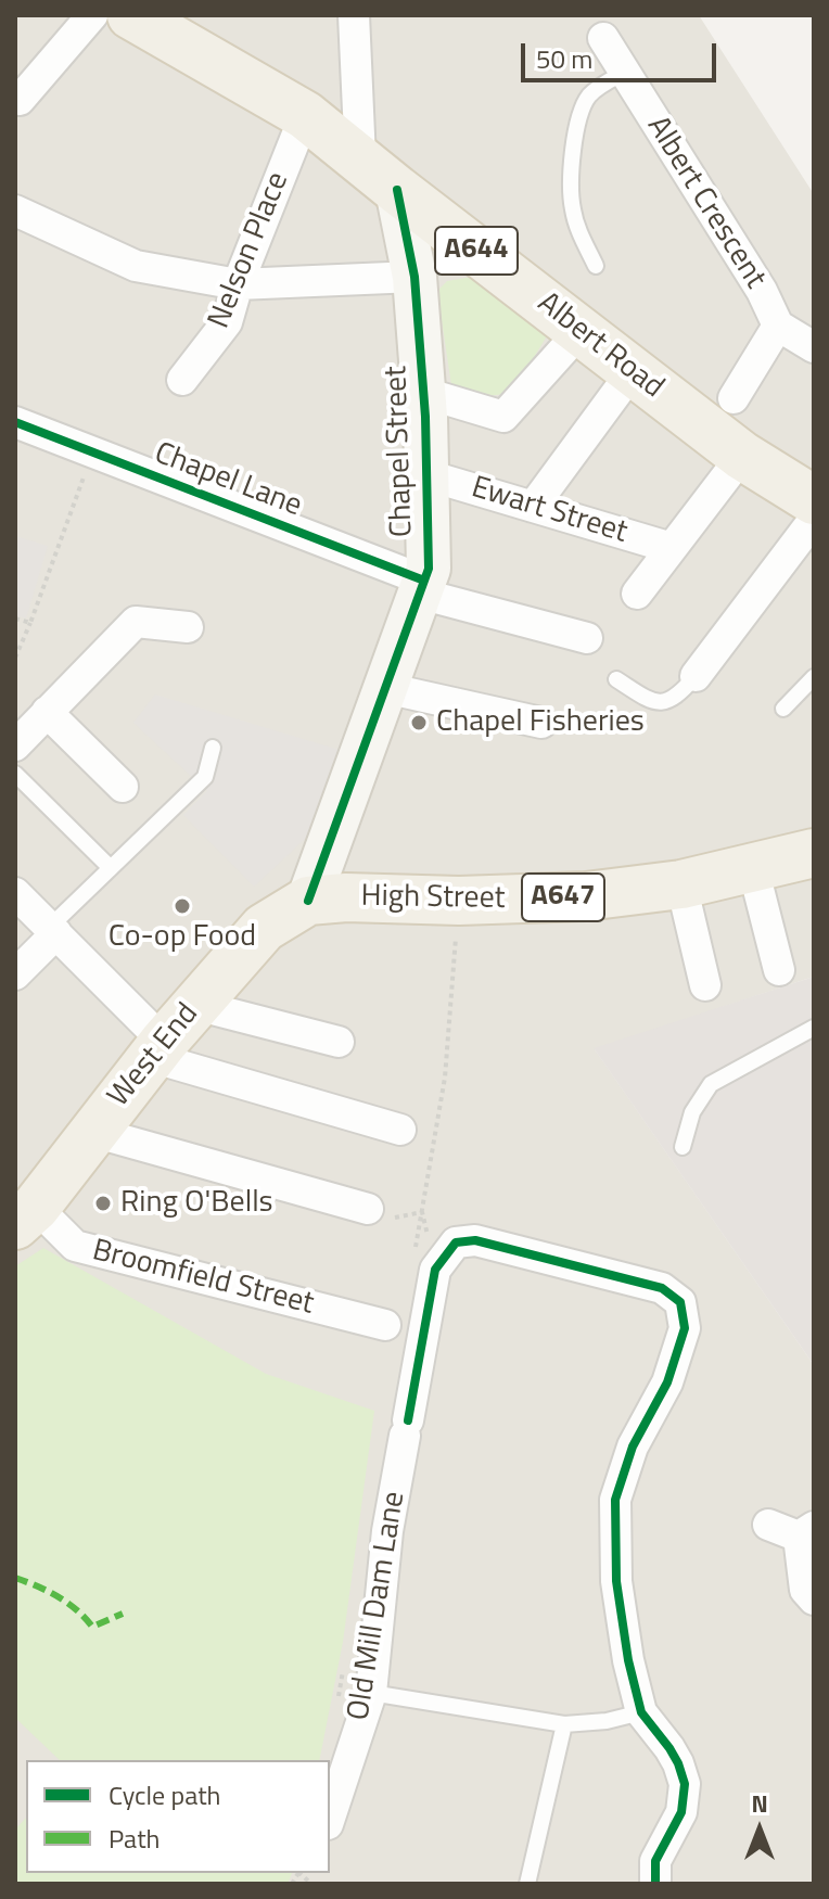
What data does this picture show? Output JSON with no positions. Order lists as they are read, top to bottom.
{
  "streets": {
    "main road": [
      "A644",
      "Albert Road",
      "A647",
      "High Street",
      "West End"
    ],
    "street": [
      "Albert Crescent",
      "Nelson Place",
      "Chapel Street",
      "Chapel Lane",
      "Ewart Street",
      "Broomfield Street",
      "Old Mill Dam Lane"
    ]
  },
  "crossings": [
    ["Nelson Place", "Albert Road"],
    ["Albert Road", "Chapel Street"],
    ["Chapel Street", "Chapel Lane"],
    ["Chapel Street", "Ewart Street"],
    ["Chapel Street", "High Street"],
    ["Chapel Street", "West End"],
    ["High Street", "West End"],
    ["West End", "Broomfield Street"]
  ],
  "places": ["Chapel Fisheries", "Co-op Food", "Ring O'Bells"],
  "legend": ["Cycle path", "Path"],
  "scale_bar": "50 m",
  "north": "top"
}
